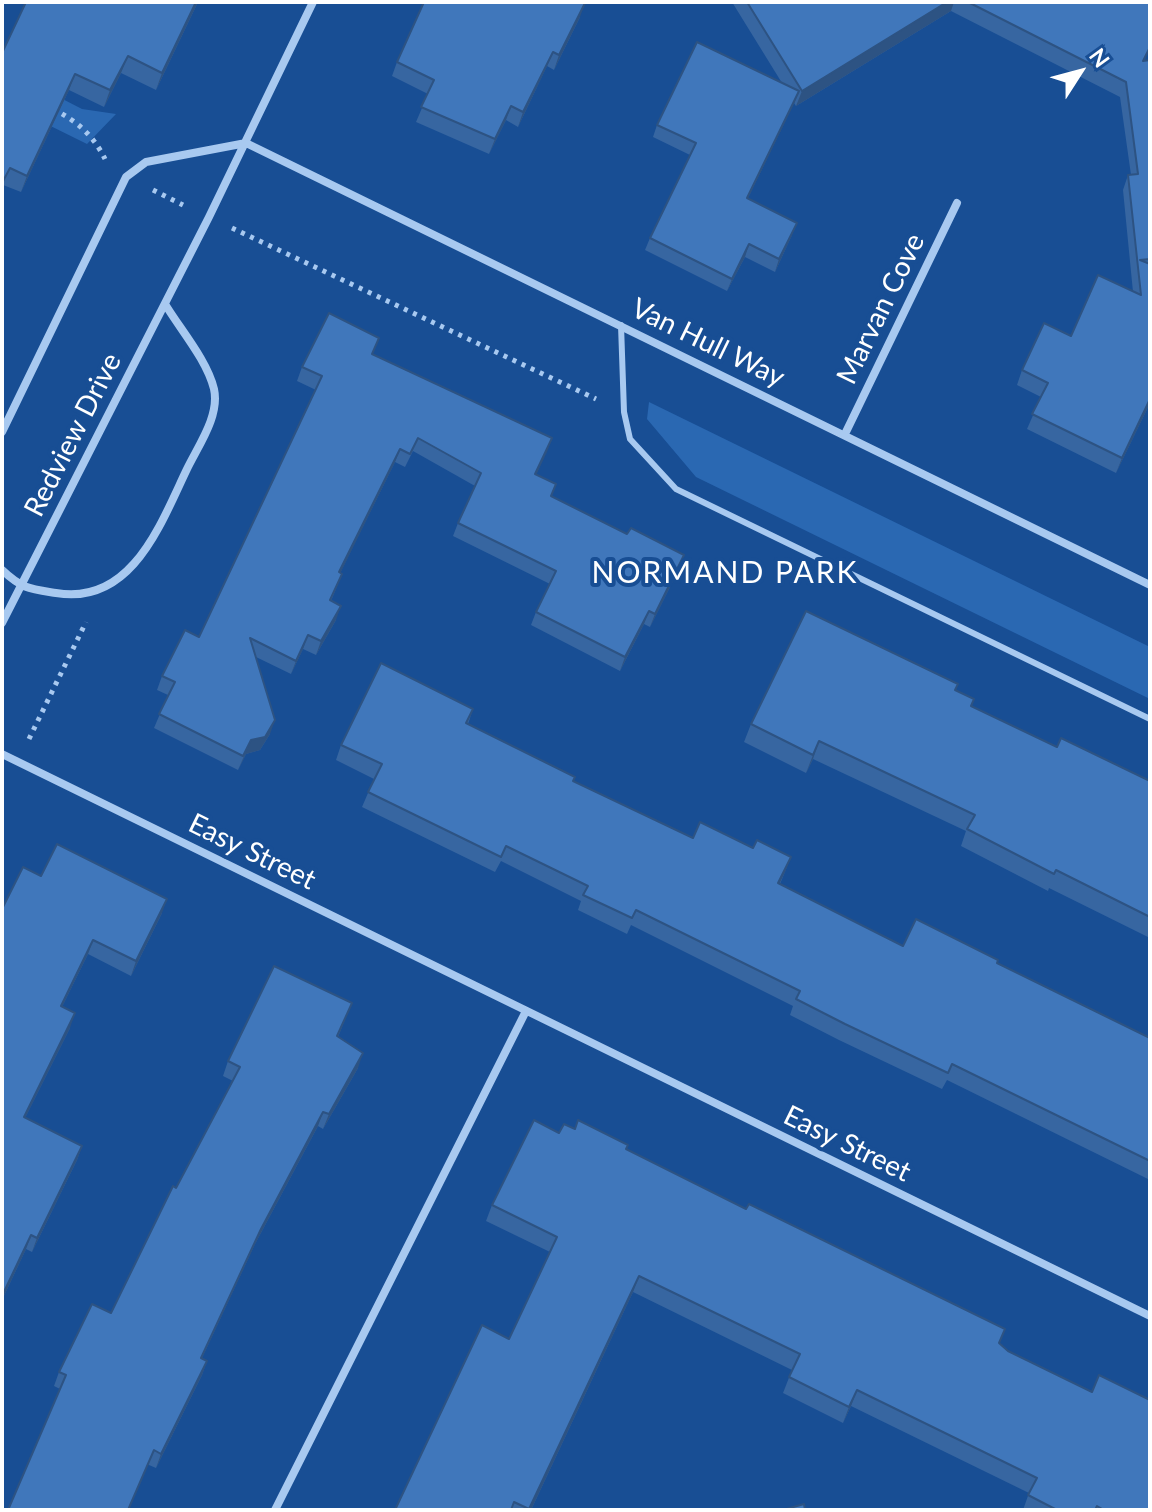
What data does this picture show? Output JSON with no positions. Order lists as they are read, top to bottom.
{
  "streets": {
    "street": [
      "Marvan Cove",
      "Van Hull Way",
      "Redview Drive",
      "Easy Street"
    ]
  },
  "crossings": [
    ["Marvan Cove", "Van Hull Way"],
    ["Van Hull Way", "Redview Drive"]
  ],
  "districts": ["NORMAND PARK"],
  "north": "top right"
}
